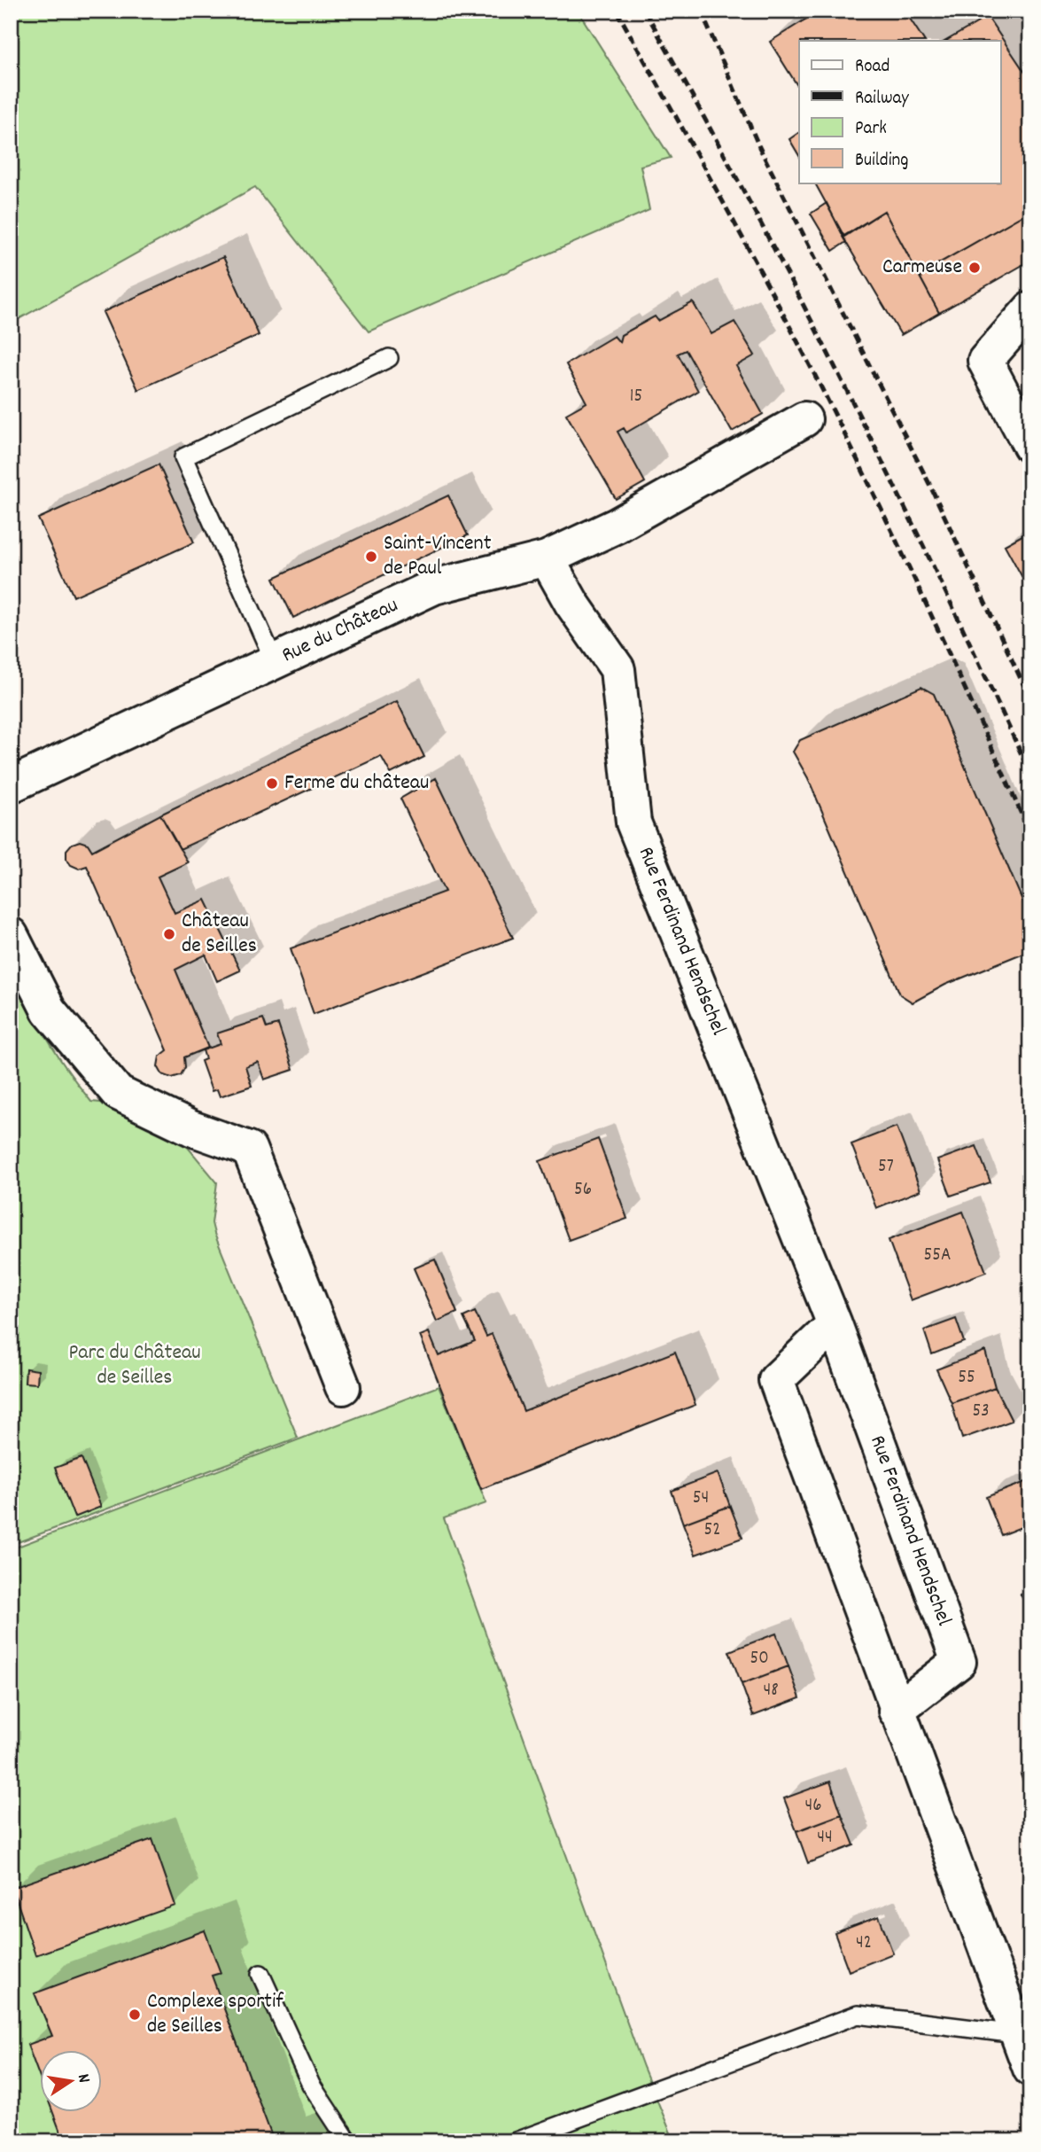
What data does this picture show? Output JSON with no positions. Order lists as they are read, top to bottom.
{
  "streets": {
    "street": ["Rue du Château", "Rue Ferdinand Hendschel"]
  },
  "crossings": [
    ["Rue du Château", "Rue Ferdinand Hendschel"]
  ],
  "parks": ["Parc du Château de Seilles"],
  "places": [
    "Carmeuse",
    "Saint-Vincent de Paul",
    "Ferme du château",
    "Château de Seilles",
    "Complexe sportif de Seilles"
  ],
  "house_numbers": [
    "15",
    "57",
    "56",
    "55A",
    "55",
    "53",
    "54",
    "52",
    "50",
    "48",
    "46",
    "44",
    "42"
  ],
  "legend": [
    "Road",
    "Railway",
    "Park",
    "Building"
  ],
  "north": "right"
}
